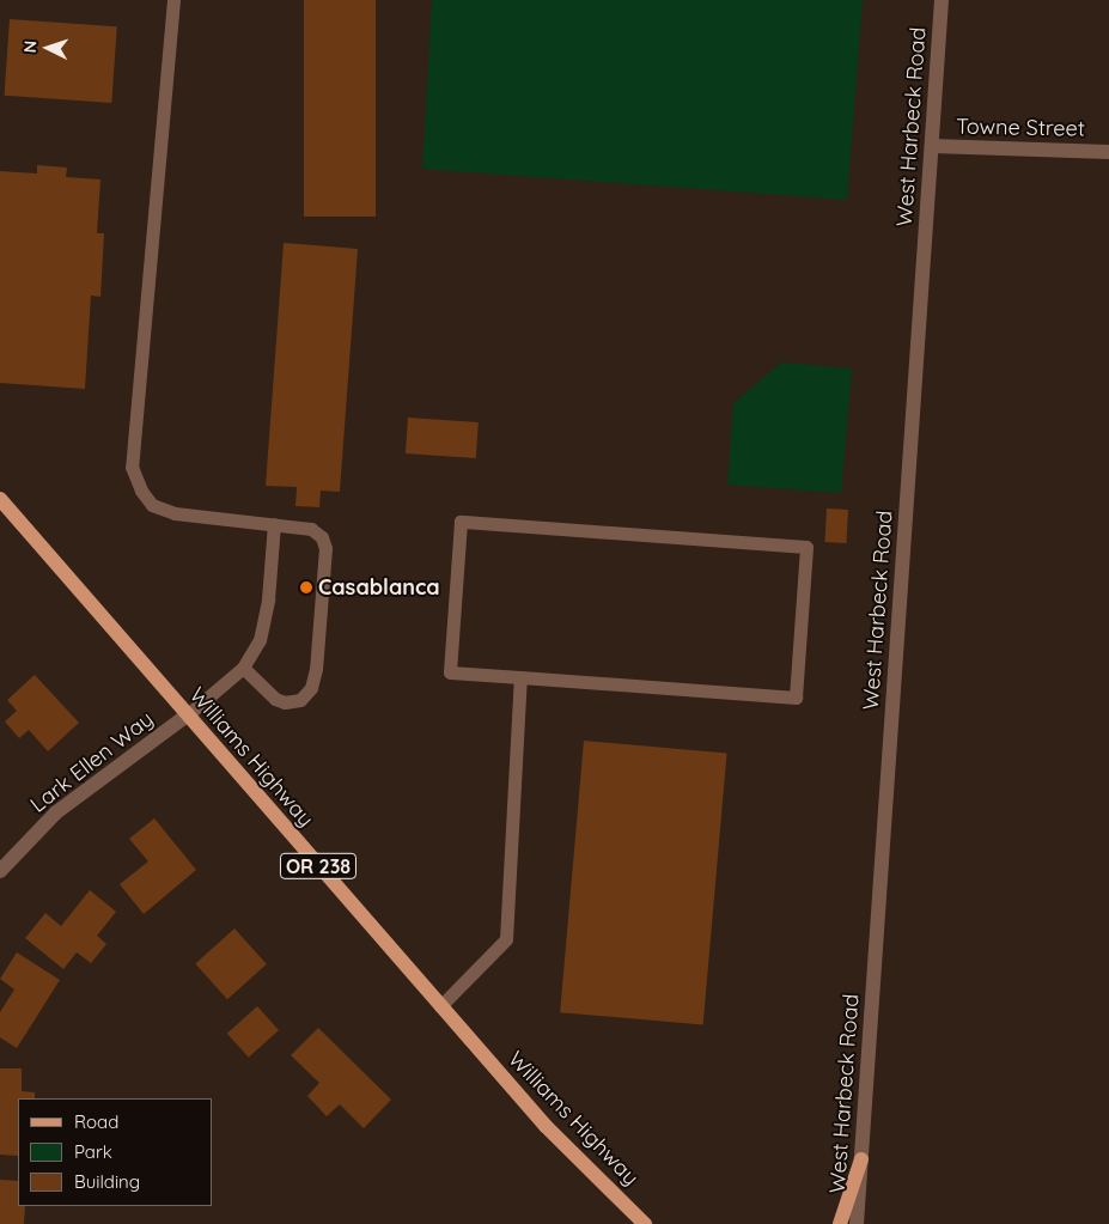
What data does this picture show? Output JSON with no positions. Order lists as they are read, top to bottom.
{
  "streets": {
    "main road": ["Williams Highway", "OR 238"],
    "street": ["West Harbeck Road", "Towne Street", "Lark Ellen Way"]
  },
  "crossings": [
    ["West Harbeck Road", "Towne Street"],
    ["Williams Highway", "Lark Ellen Way"]
  ],
  "places": ["Casablanca"],
  "legend": ["Road", "Park", "Building"],
  "north": "left"
}
